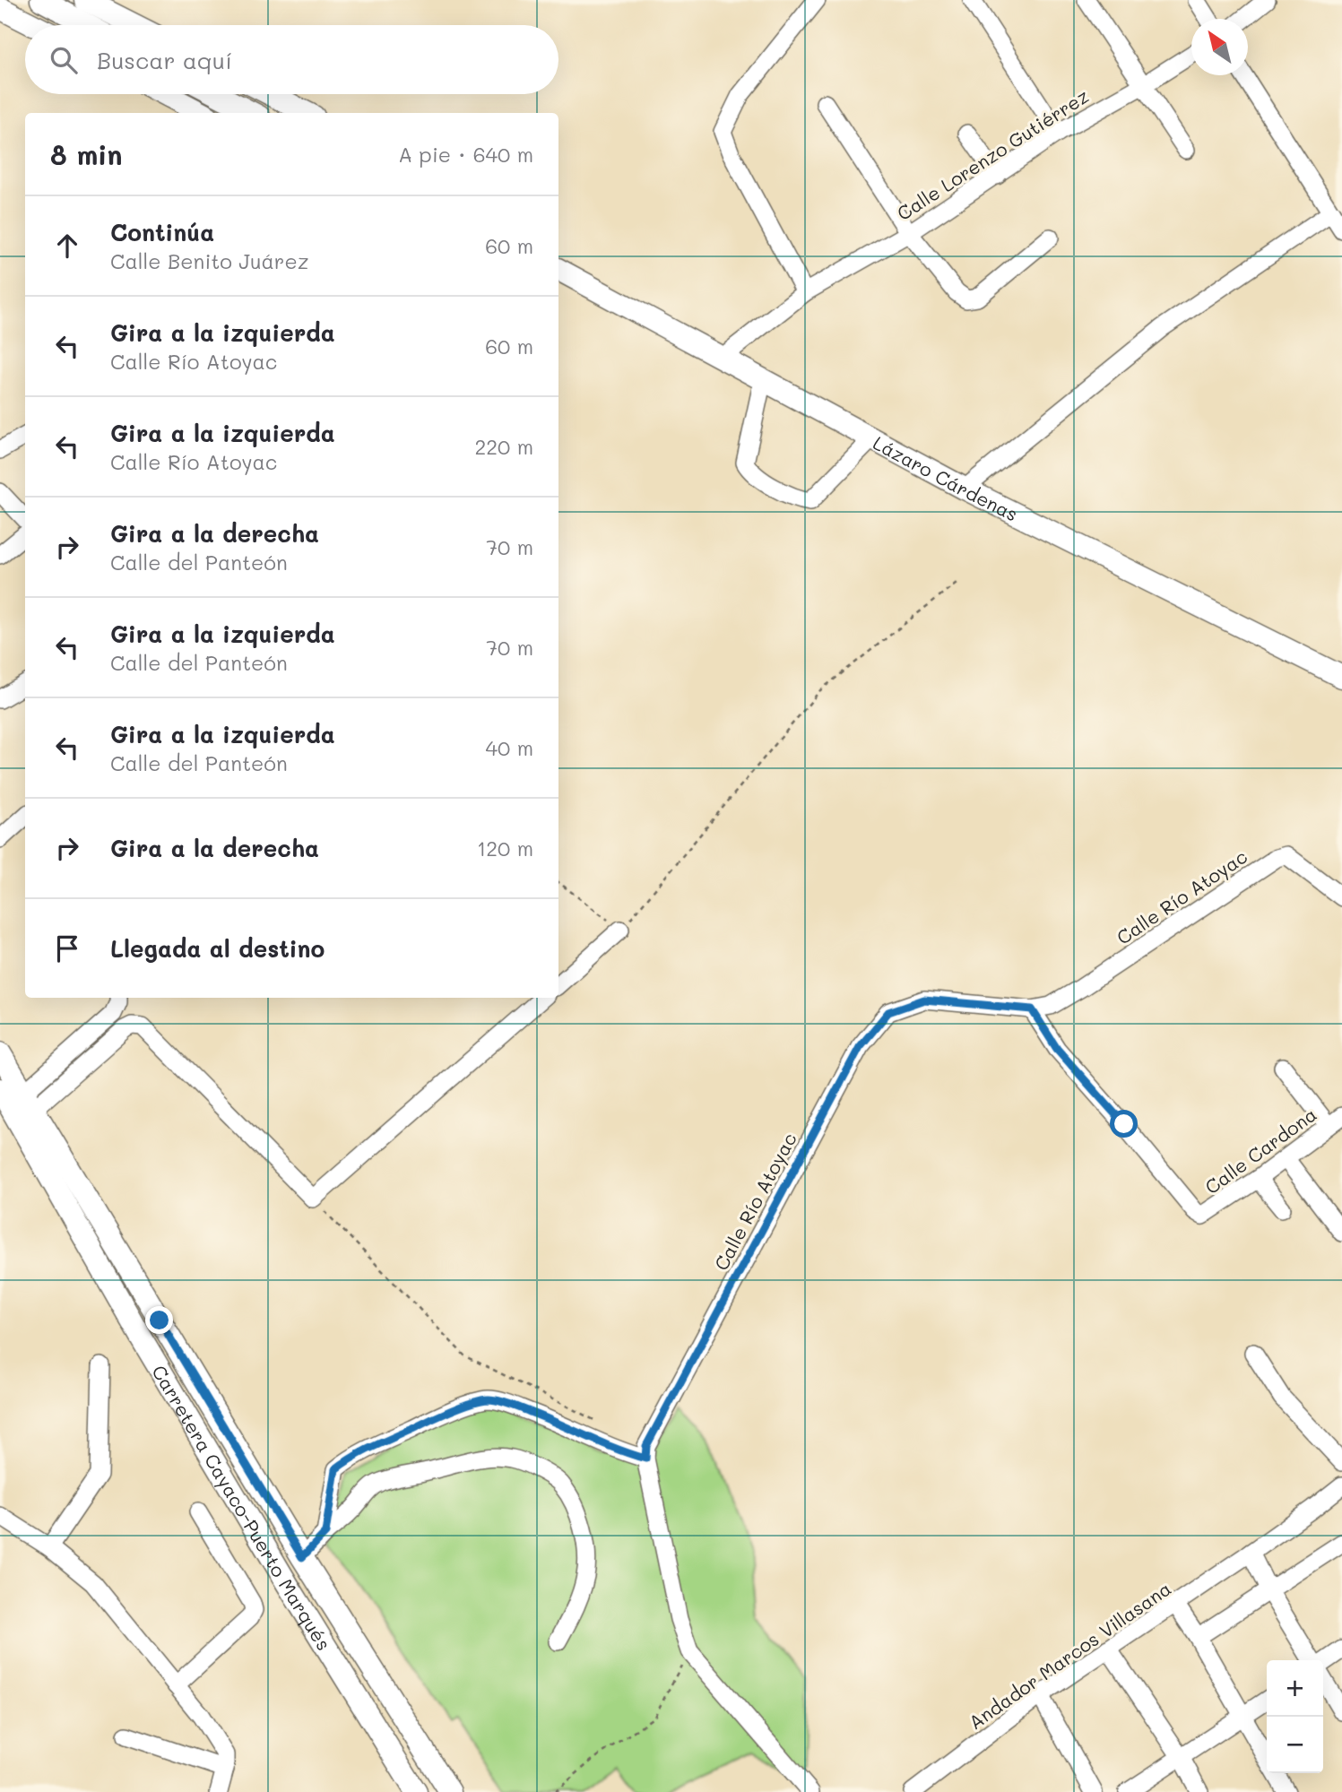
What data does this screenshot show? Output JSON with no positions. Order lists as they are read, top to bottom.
{
  "streets": {
    "main road": ["Lázaro Cárdenas", "Carretera Cayaco-Puerto Marqués"],
    "street": [
      "Calle Lorenzo Gutiérrez",
      "Calle Río Atoyac",
      "Calle Cardona",
      "Andador Marcos Villasana"
    ]
  },
  "crossings": [
    ["Calle Lorenzo Gutiérrez", "Lázaro Cárdenas"],
    ["Calle Río Atoyac", "Calle Cardona"]
  ],
  "north": "top left",
  "page": {
    "search": "Buscar aquí",
    "heading": ["8 min", "A pie · 640 m"],
    "list": [
      ["Continúa", "Calle Benito Juárez", "60 m"],
      ["Gira a la izquierda", "Calle Río Atoyac", "60 m"],
      ["Gira a la izquierda", "Calle Río Atoyac", "220 m"],
      ["Gira a la derecha", "Calle del Panteón", "70 m"],
      ["Gira a la izquierda", "Calle del Panteón", "70 m"],
      ["Gira a la izquierda", "Calle del Panteón", "40 m"],
      ["Gira a la derecha", "120 m"],
      "Llegada al destino"
    ],
    "map_buttons": ["+", "−"]
  }
}
